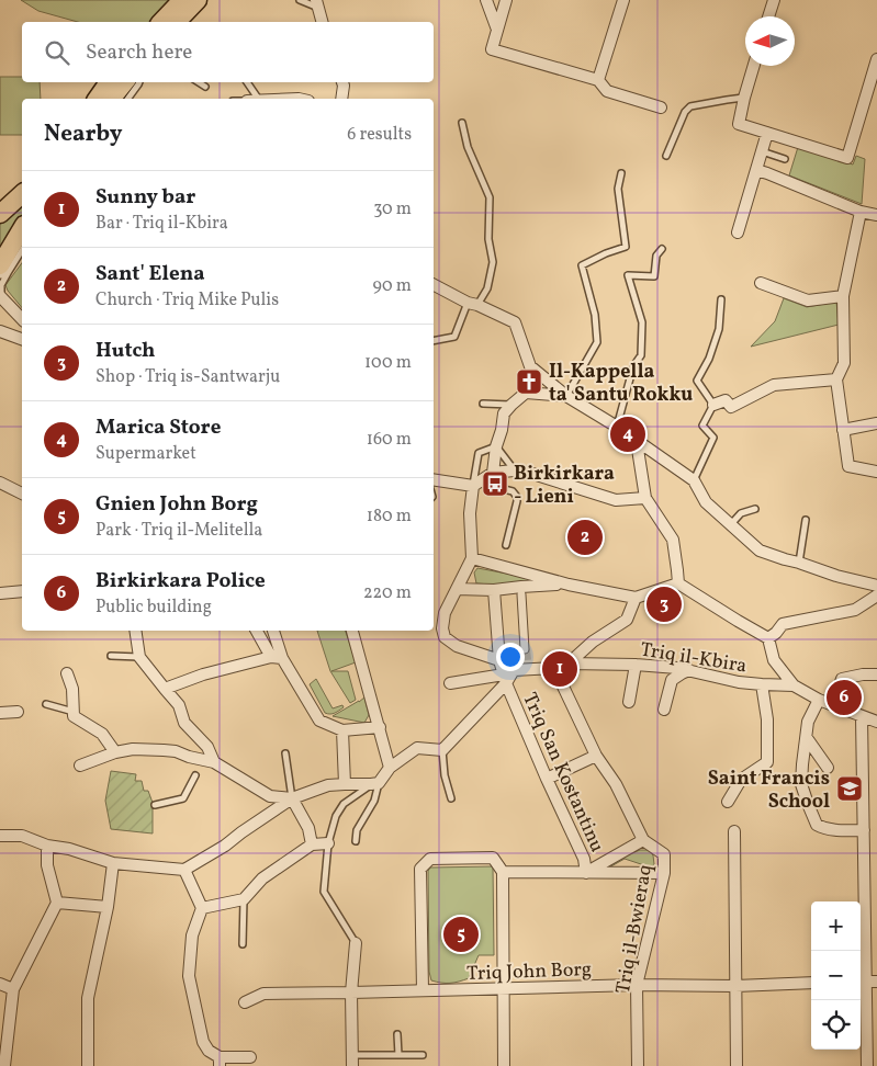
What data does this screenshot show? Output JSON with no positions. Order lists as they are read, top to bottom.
{
  "streets": {
    "street": [
      "Triq il-Kbira",
      "Triq San Kostantinu",
      "Triq il-Bwieraq",
      "Triq John Borg"
    ]
  },
  "crossings": [
    ["Triq il-Kbira", "Triq San Kostantinu"],
    ["Triq il-Kbira", "Triq il-Bwieraq"],
    ["Triq il-Bwieraq", "Triq John Borg"]
  ],
  "places": {
    "church": ["Il-Kappella ta' Santu Rokku"],
    "bus stop": ["Birkirkara - Lieni"],
    "school or university": ["Saint Francis School"]
  },
  "north": "left",
  "page": {
    "search": "Search here",
    "heading": ["Nearby", "6 results"],
    "list": [
      {
        "mark": "1",
        "name": "Sunny bar",
        "note": "Bar · Triq il-Kbira",
        "value": "30 m"
      },
      {
        "mark": "2",
        "name": "Sant' Elena",
        "note": "Church · Triq Mike Pulis",
        "value": "90 m"
      },
      {
        "mark": "3",
        "name": "Hutch",
        "note": "Shop · Triq is-Santwarju",
        "value": "100 m"
      },
      {
        "mark": "4",
        "name": "Marica Store",
        "note": "Supermarket",
        "value": "160 m"
      },
      {
        "mark": "5",
        "name": "Gnien John Borg",
        "note": "Park · Triq il-Melitella",
        "value": "180 m"
      },
      {
        "mark": "6",
        "name": "Birkirkara Police",
        "note": "Public building",
        "value": "220 m"
      }
    ],
    "pins": [
      "4",
      "2",
      "3",
      "1",
      "6",
      "5"
    ],
    "map_buttons": ["+", "−"]
  }
}
